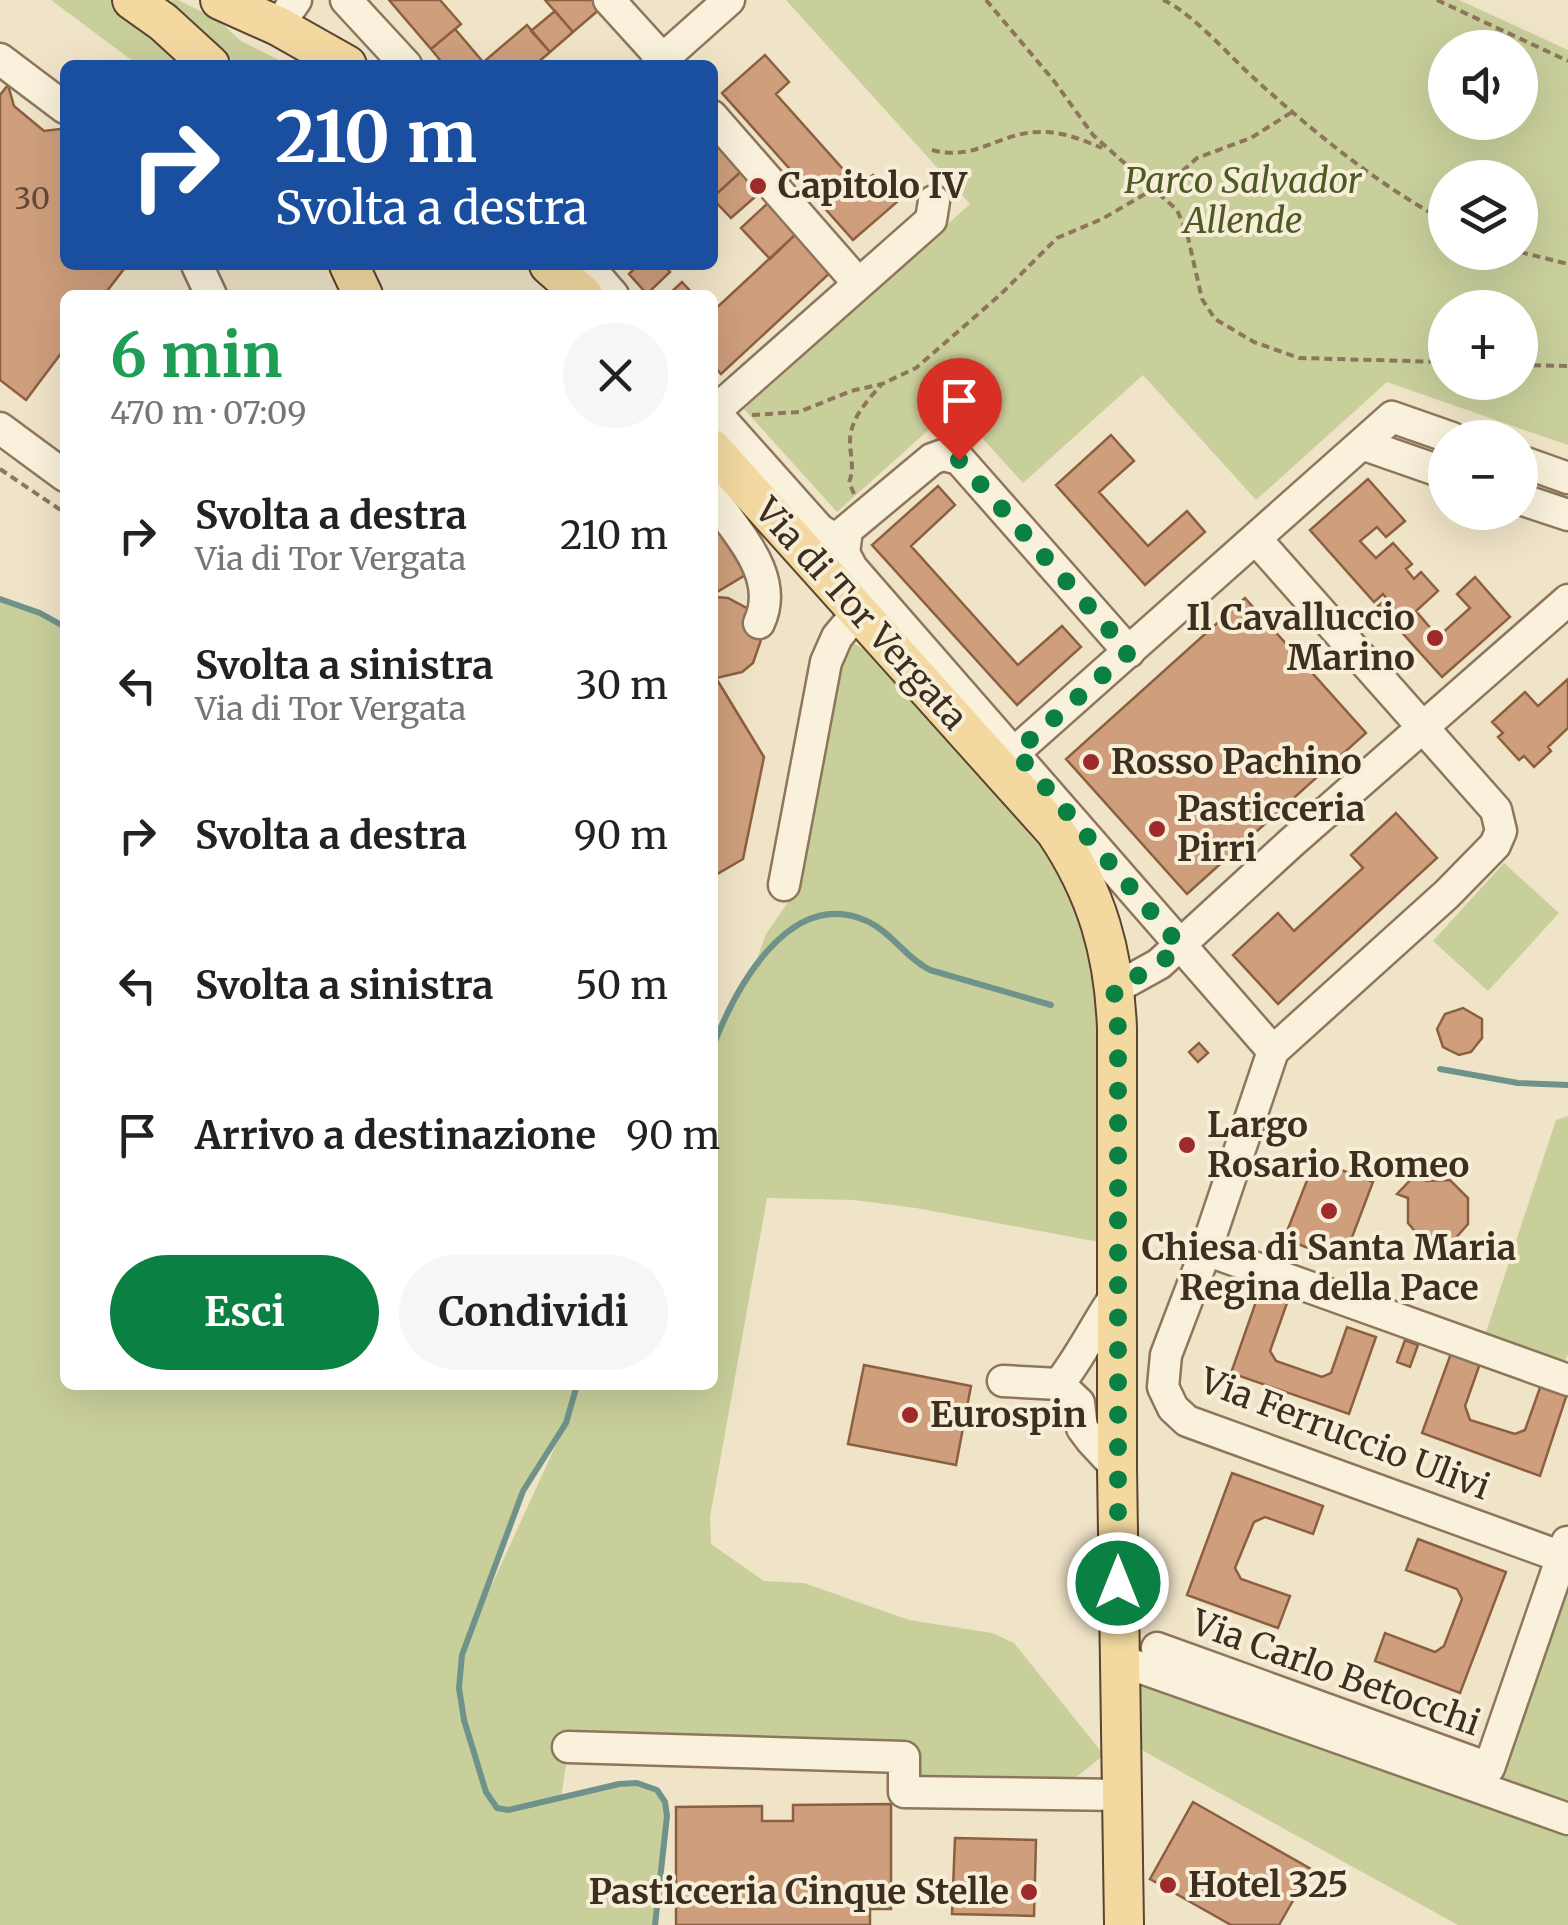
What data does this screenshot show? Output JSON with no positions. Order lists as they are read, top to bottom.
{
  "streets": {
    "main road": ["Via di Tor Vergata"],
    "street": ["Via Ferruccio Ulivi", "Via Carlo Betocchi"]
  },
  "crossings": [
    ["Via di Tor Vergata", "Via Ferruccio Ulivi"],
    ["Via Ferruccio Ulivi", "Via Carlo Betocchi"]
  ],
  "parks": ["Parco Salvador Allende"],
  "places": [
    "Capitolo IV",
    "Il Cavalluccio Marino",
    "Rosso Pachino",
    "Pasticceria Pirri",
    "Largo Rosario Romeo",
    "Chiesa di Santa Maria Regina della Pace",
    "Eurospin",
    "Hotel 325",
    "Pasticceria Cinque Stelle"
  ],
  "house_numbers": ["30"],
  "page": {
    "map_buttons": ["+", "−"],
    "turn": ["210 m", "Svolta a destra"],
    "heading": ["6 min", "470 m · 07:09"],
    "list": [
      {
        "name": "Svolta a destra",
        "note": "Via di Tor Vergata",
        "value": "210 m"
      },
      {
        "name": "Svolta a sinistra",
        "note": "Via di Tor Vergata",
        "value": "30 m"
      },
      {
        "name": "Svolta a destra",
        "value": "90 m"
      },
      {
        "name": "Svolta a sinistra",
        "value": "50 m"
      },
      {
        "name": "Arrivo a destinazione",
        "value": "90 m"
      }
    ],
    "buttons": ["Esci", "Condividi"]
  }
}
